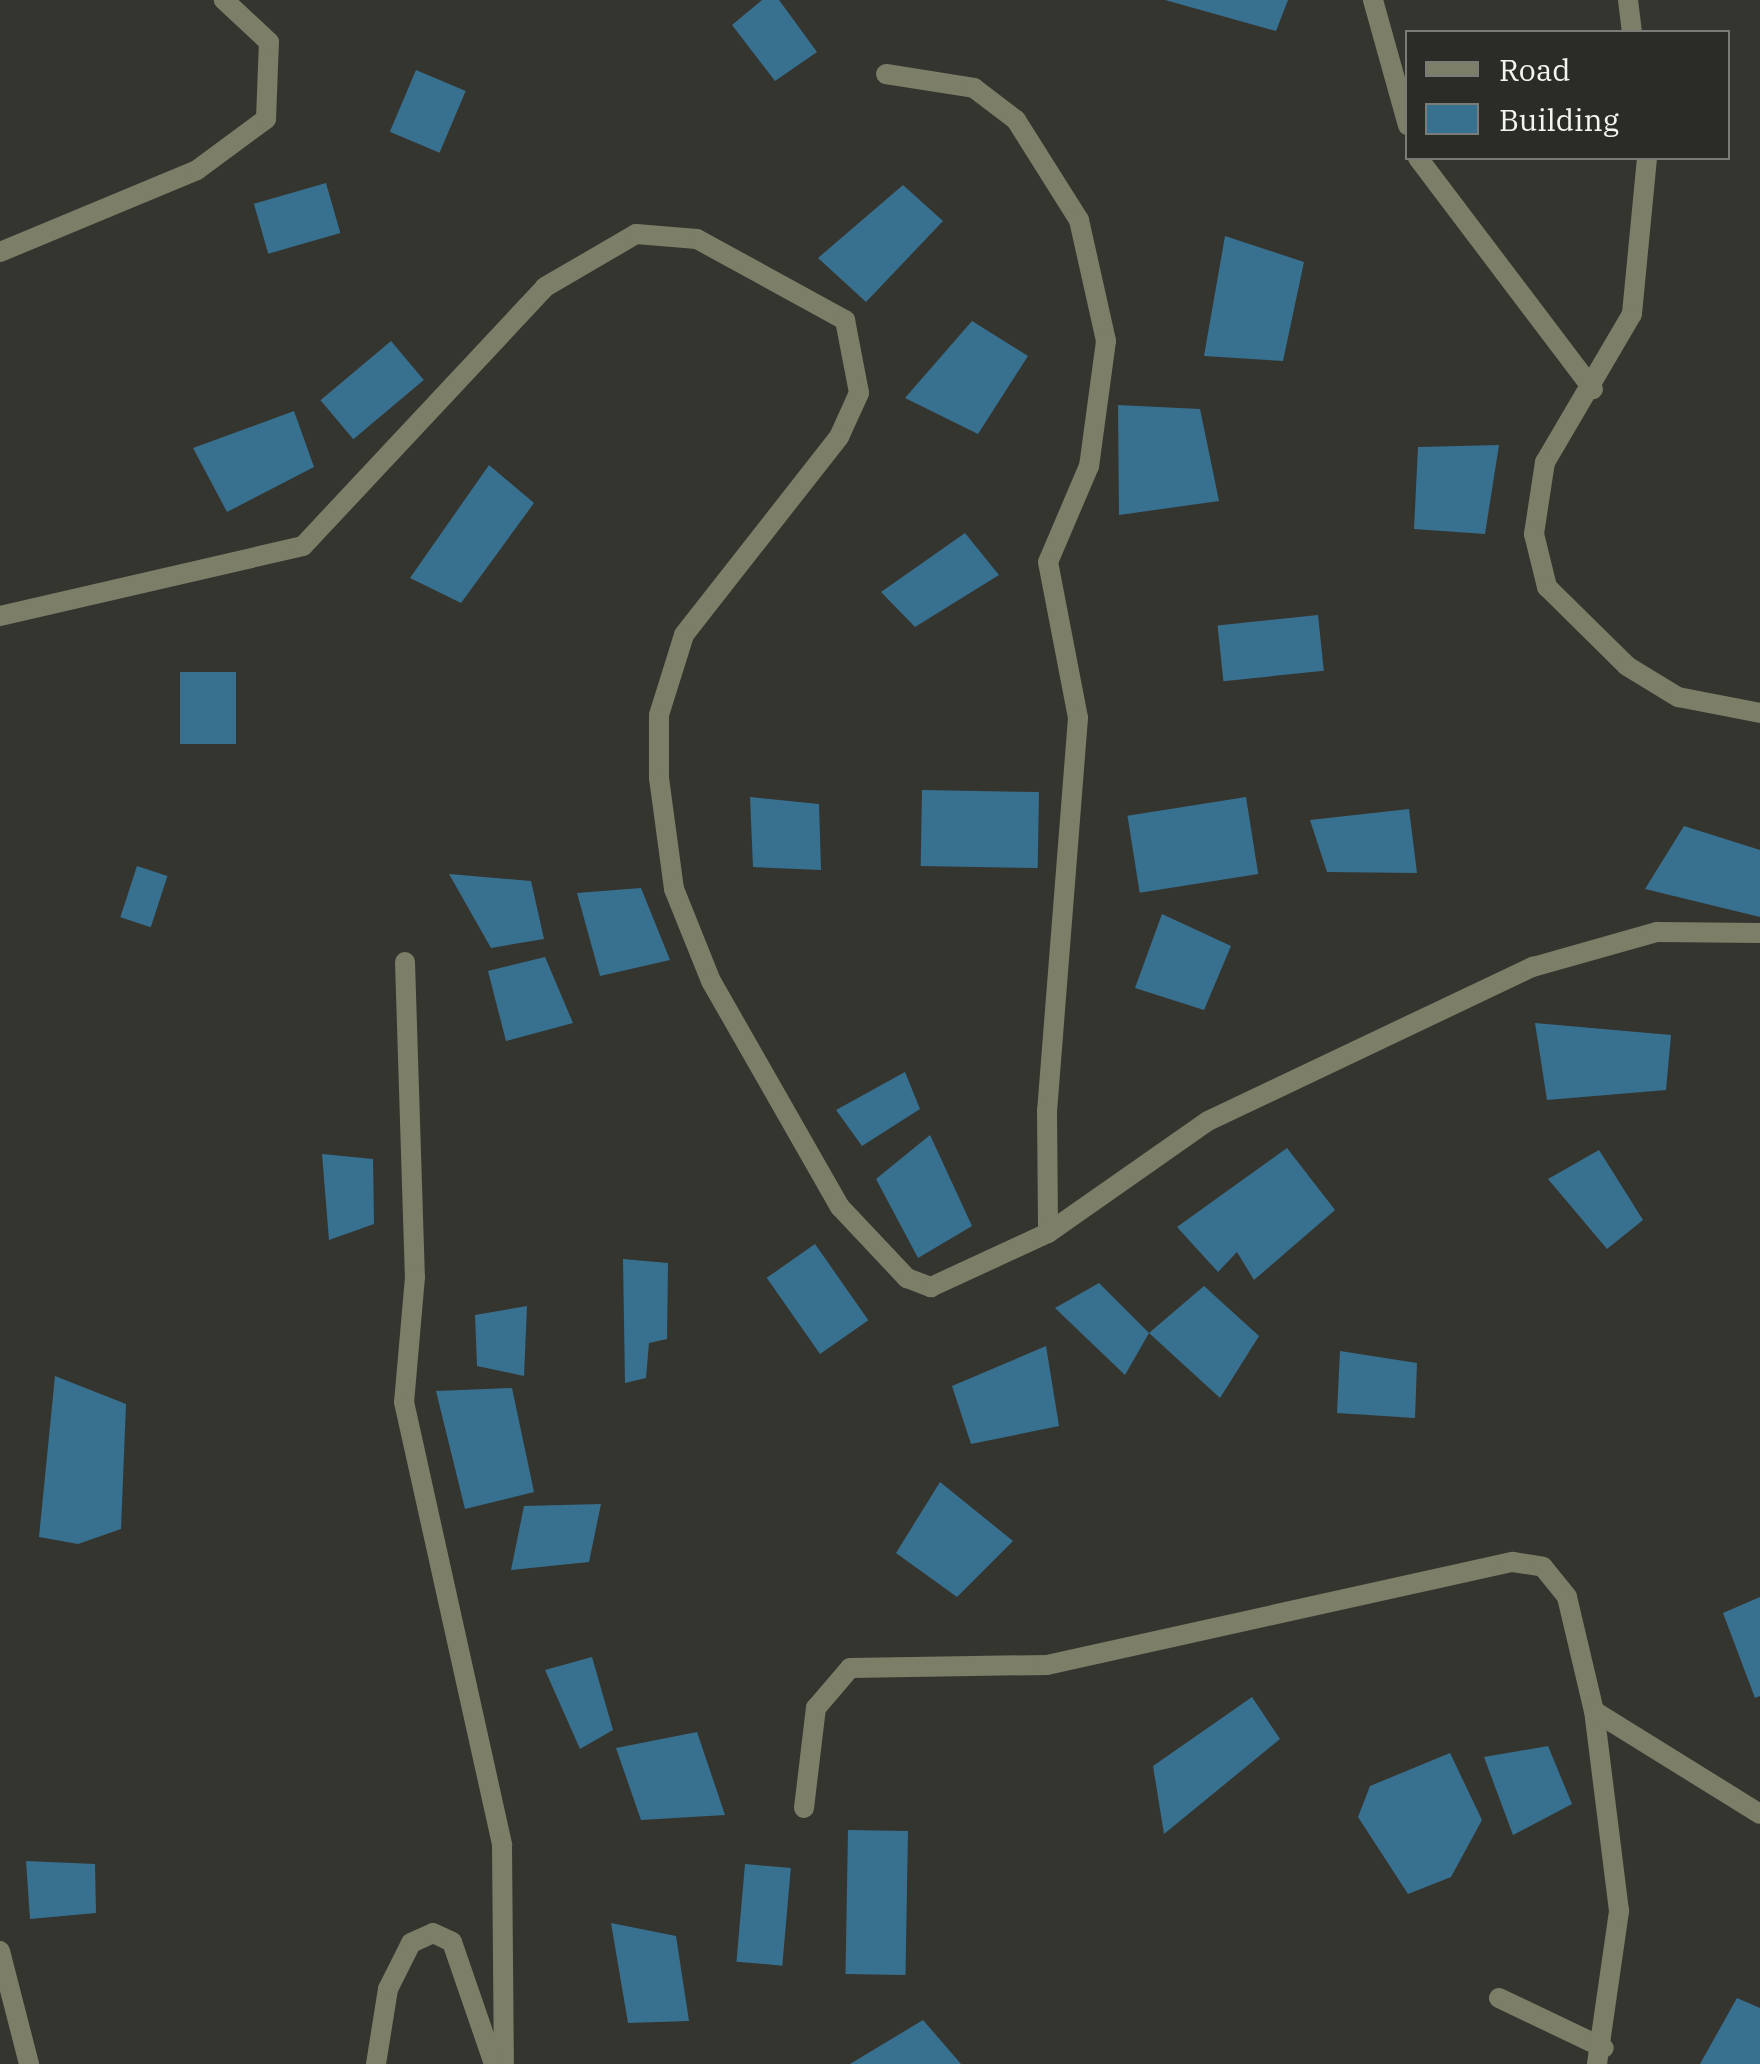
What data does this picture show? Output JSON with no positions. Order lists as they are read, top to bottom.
{
  "legend": ["Road", "Building"]
}
